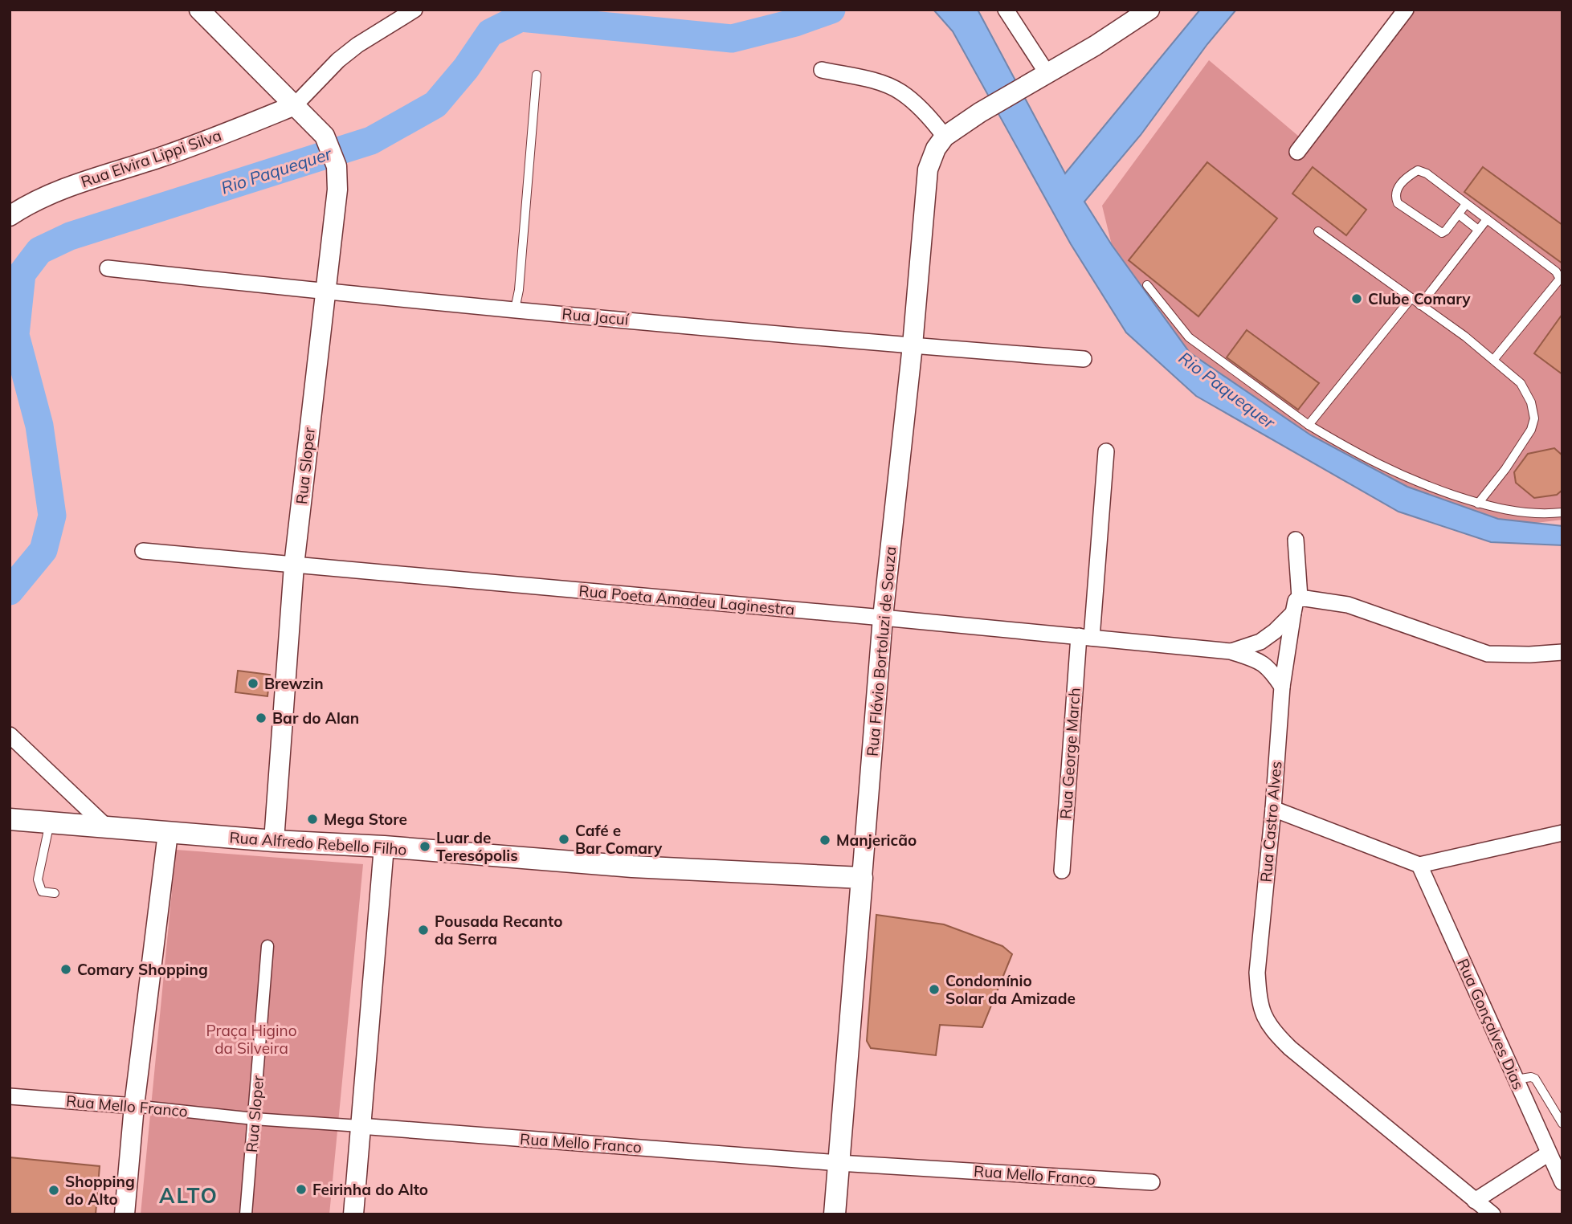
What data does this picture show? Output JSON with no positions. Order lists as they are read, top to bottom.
{
  "streets": {
    "main road": ["Rua Flávio Bortoluzi de Souza", "Rua Alfredo Rebello Filho"],
    "street": [
      "Rua Elvira Lippi Silva",
      "Rua Jacuí",
      "Rua Sloper",
      "Rua Poeta Amadeu Laginestra",
      "Rua George March",
      "Rua Castro Alves",
      "Rua Gonçalves Dias",
      "Rua Mello Franco"
    ]
  },
  "crossings": [
    ["Rua Elvira Lippi Silva", "Rua Sloper"],
    ["Rua Jacuí", "Rua Sloper"],
    ["Rua Jacuí", "Rua Flávio Bortoluzi de Souza"],
    ["Rua Sloper", "Rua Poeta Amadeu Laginestra"],
    ["Rua Sloper", "Rua Alfredo Rebello Filho"],
    ["Rua Sloper", "Rua Mello Franco"],
    ["Rua Poeta Amadeu Laginestra", "Rua Flávio Bortoluzi de Souza"],
    ["Rua Poeta Amadeu Laginestra", "Rua George March"],
    ["Rua Poeta Amadeu Laginestra", "Rua Castro Alves"],
    ["Rua Flávio Bortoluzi de Souza", "Rua Alfredo Rebello Filho"],
    ["Rua Flávio Bortoluzi de Souza", "Rua Mello Franco"]
  ],
  "districts": ["ALTO"],
  "water": ["Rio Paquequer"],
  "parks": ["Praça Higino da Silveira"],
  "places": [
    "Clube Comary",
    "Brewzin",
    "Bar do Alan",
    "Mega Store",
    "Café e Bar Comary",
    "Manjericão",
    "Luar de Teresópolis",
    "Pousada Recanto da Serra",
    "Comary Shopping",
    "Condomínio Solar da Amizade",
    "Feirinha do Alto",
    "Shopping do Alto"
  ]
}
